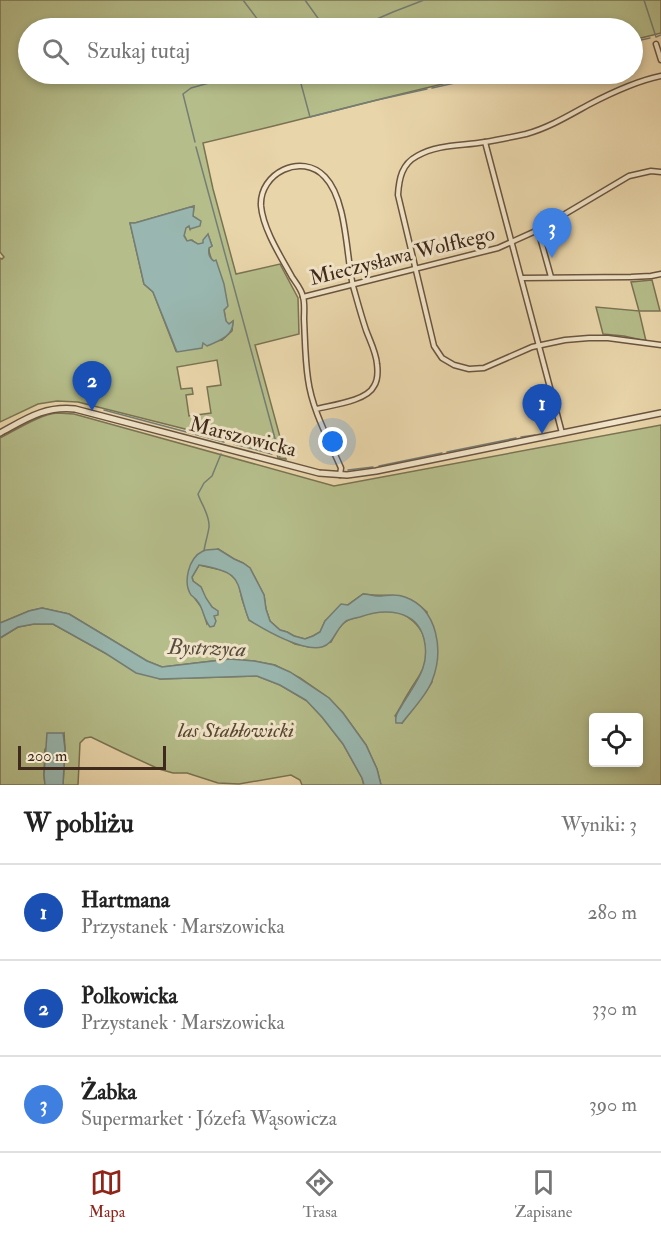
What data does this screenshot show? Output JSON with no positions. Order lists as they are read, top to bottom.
{
  "streets": {
    "street": ["Mieczysława Wolfkego", "Marszowicka"]
  },
  "crossings": [
    ["Mieczysława Wolfkego", "Marszowicka"]
  ],
  "water": ["Bystrzyca"],
  "parks": ["las Stabłowicki"],
  "scale_bar": "200 m",
  "page": {
    "search": "Szukaj tutaj",
    "pins": ["3", "2", "1"],
    "scale": "200 m",
    "heading": ["W pobliżu", "Wyniki: 3"],
    "list": [
      {
        "mark": "1",
        "name": "Hartmana",
        "note": "Przystanek · Marszowicka",
        "value": "280 m"
      },
      {
        "mark": "2",
        "name": "Polkowicka",
        "note": "Przystanek · Marszowicka",
        "value": "330 m"
      },
      {
        "mark": "3",
        "name": "Żabka",
        "note": "Supermarket · Józefa Wąsowicza",
        "value": "390 m"
      }
    ],
    "nav": ["Mapa", "Trasa", "Zapisane"]
  }
}
